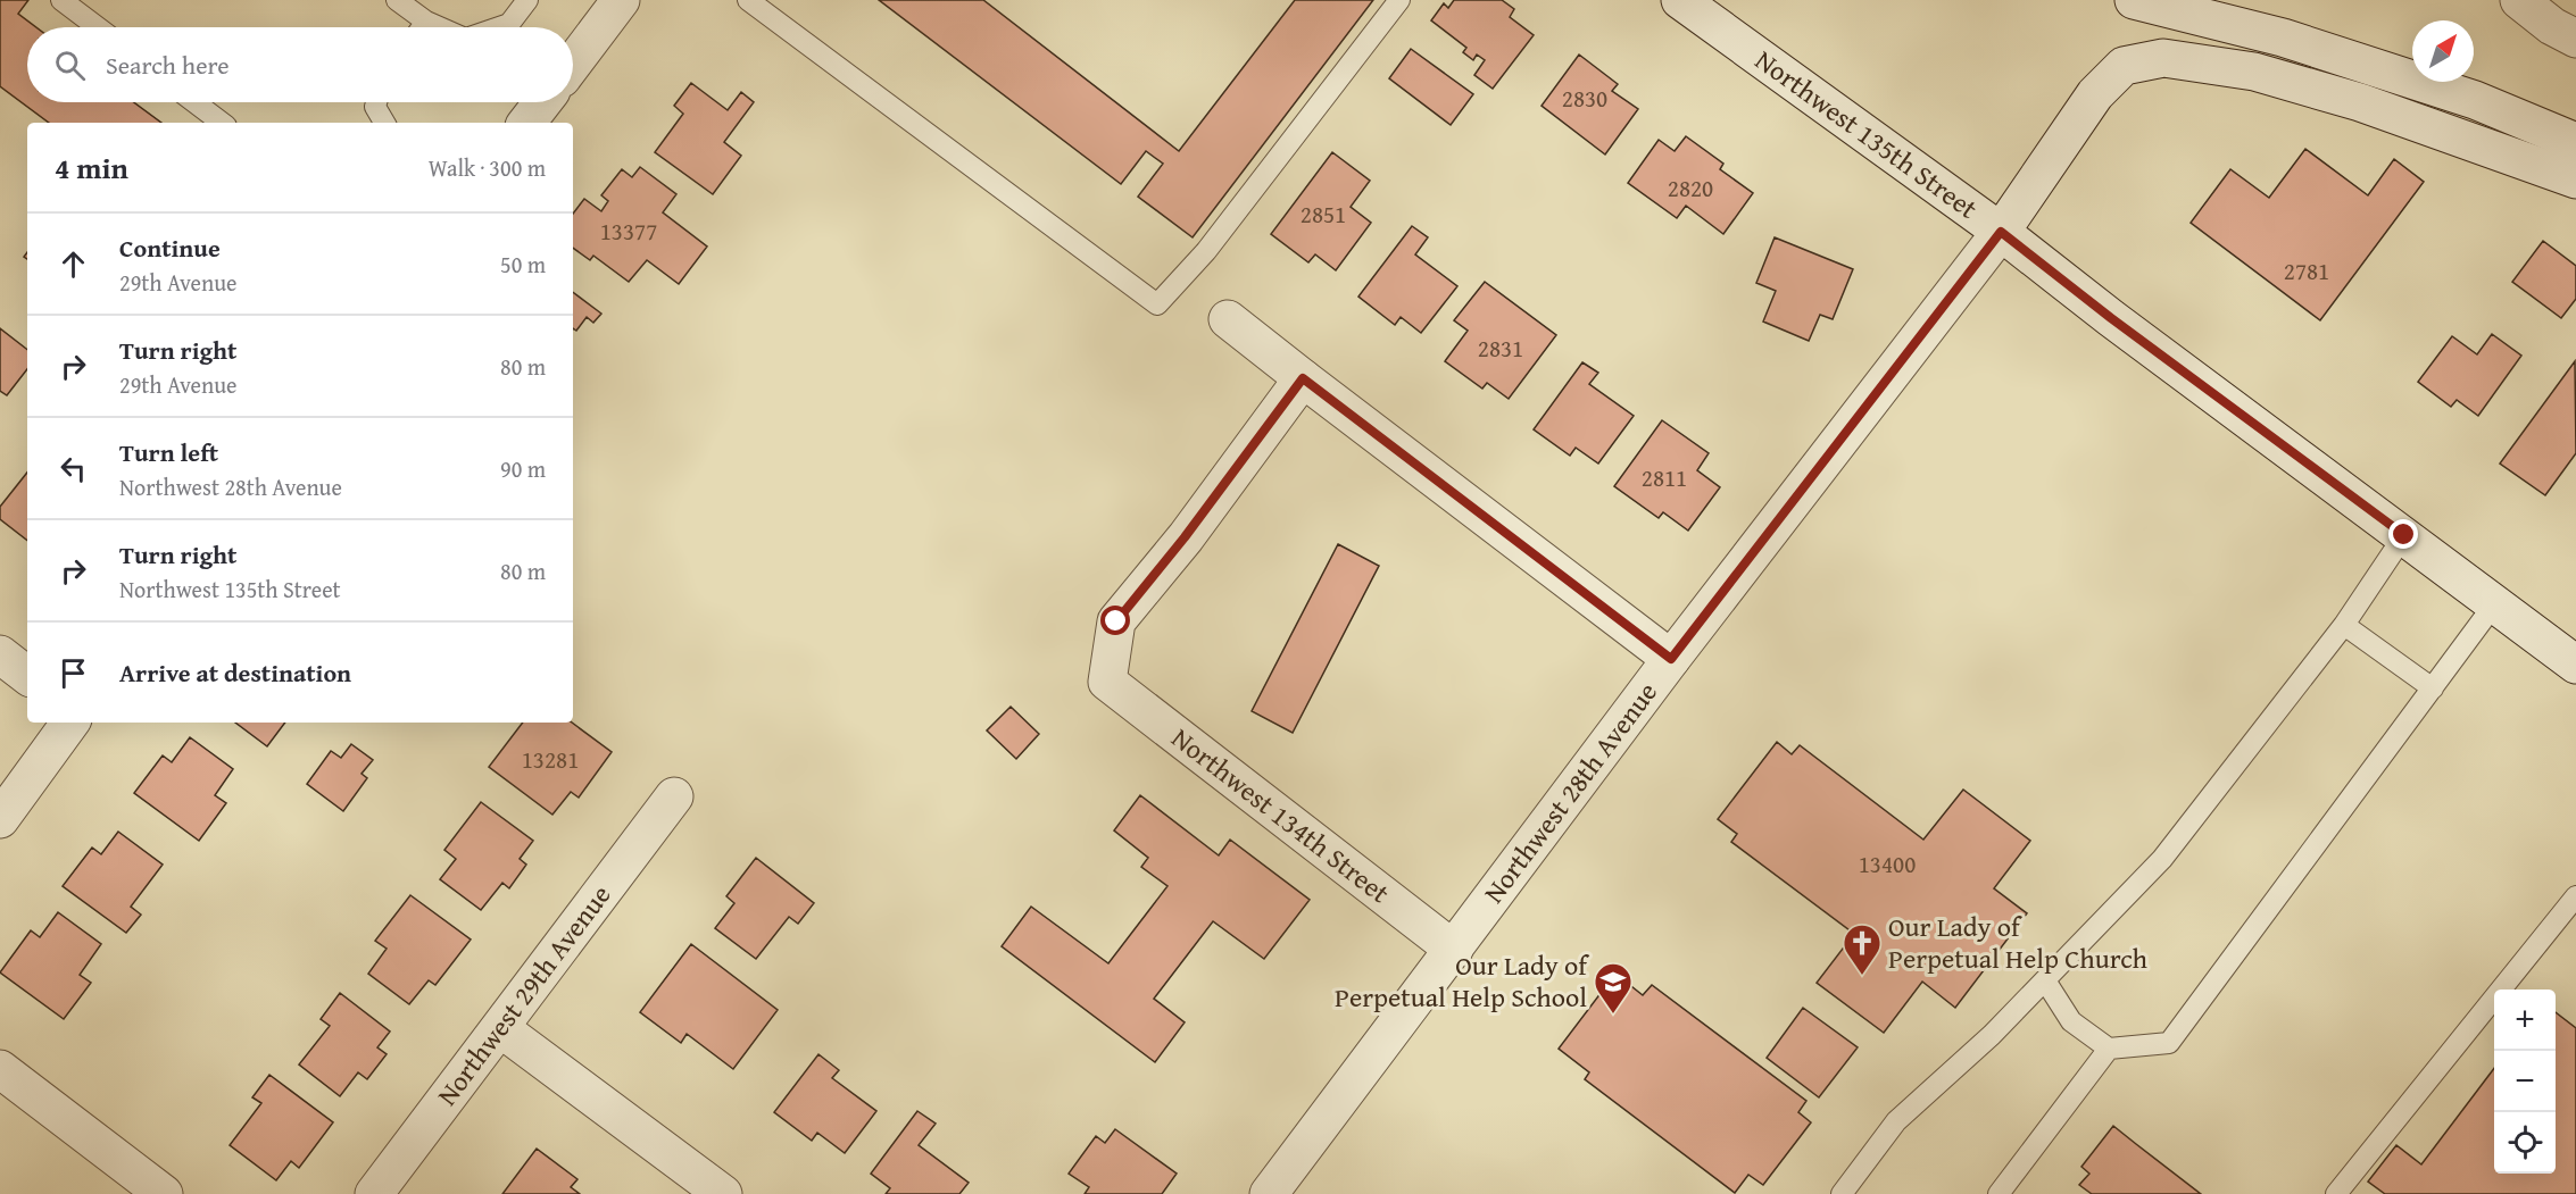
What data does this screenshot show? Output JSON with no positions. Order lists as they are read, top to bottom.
{
  "streets": {
    "street": [
      "Northwest 135th Street",
      "Northwest 28th Avenue",
      "Northwest 134th Street",
      "Northwest 29th Avenue"
    ]
  },
  "crossings": [
    ["Northwest 135th Street", "Northwest 28th Avenue"],
    ["Northwest 28th Avenue", "Northwest 134th Street"]
  ],
  "places": {
    "church": ["Our Lady of Perpetual Help Church"],
    "school or university": ["Our Lady of Perpetual Help School"]
  },
  "house_numbers": [
    "2830",
    "2820",
    "2851",
    "13377",
    "2781",
    "2831",
    "2811",
    "13281",
    "13400"
  ],
  "north": "top right",
  "page": {
    "search": "Search here",
    "heading": ["4 min", "Walk · 300 m"],
    "list": [
      ["Continue", "29th Avenue", "50 m"],
      ["Turn right", "29th Avenue", "80 m"],
      ["Turn left", "Northwest 28th Avenue", "90 m"],
      ["Turn right", "Northwest 135th Street", "80 m"],
      "Arrive at destination"
    ],
    "map_buttons": ["+", "−"]
  }
}
